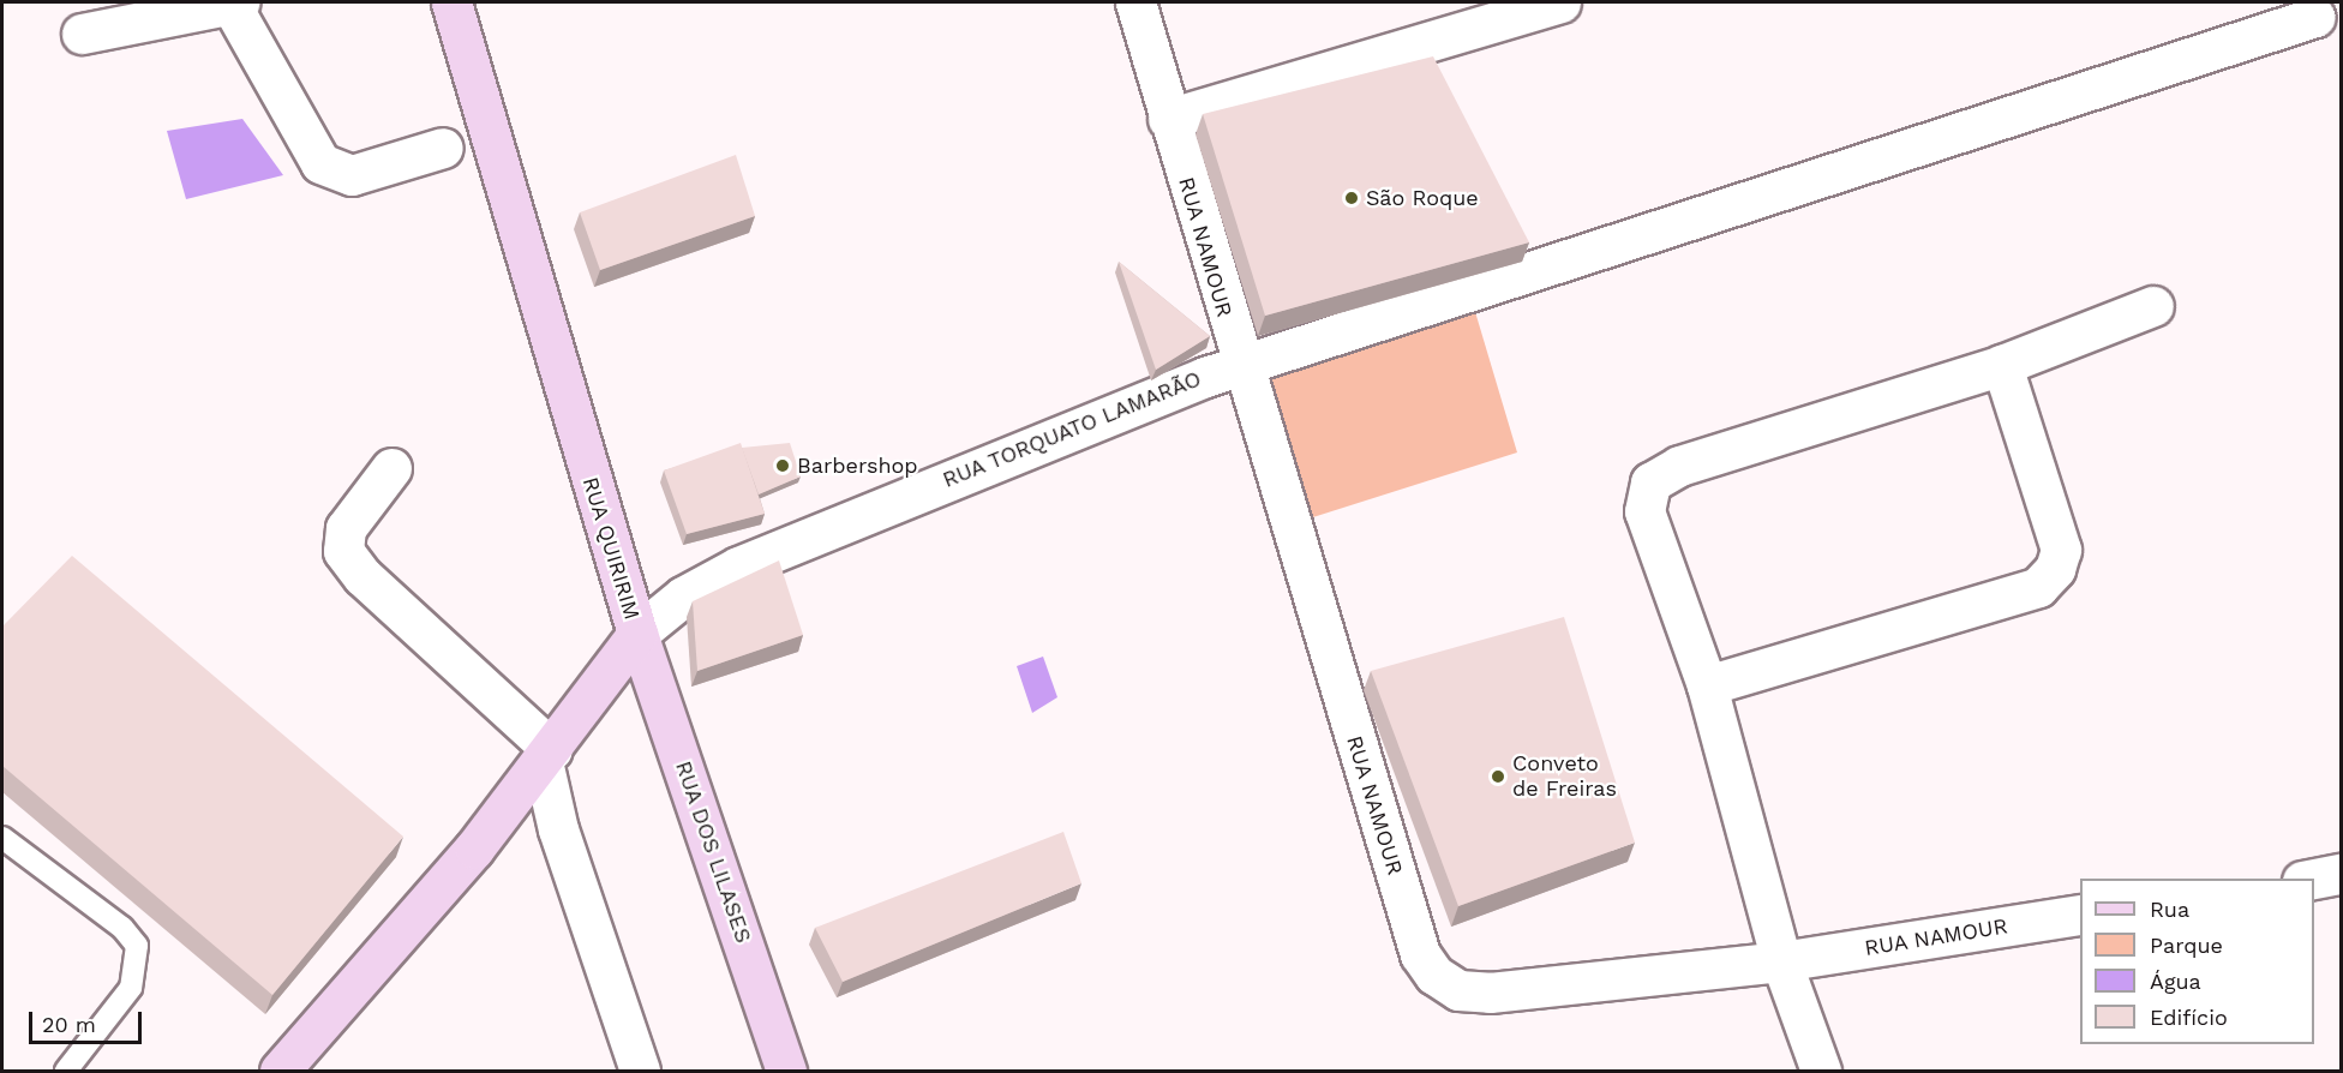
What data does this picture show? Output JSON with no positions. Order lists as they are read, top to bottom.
{
  "streets": {
    "street": [
      "RUA NAMOUR",
      "RUA TORQUATO LAMARÃO",
      "RUA QUIRIRIM",
      "RUA DOS LILASES"
    ]
  },
  "crossings": [
    ["RUA NAMOUR", "RUA TORQUATO LAMARÃO"],
    ["RUA TORQUATO LAMARÃO", "RUA QUIRIRIM"],
    ["RUA TORQUATO LAMARÃO", "RUA DOS LILASES"],
    ["RUA QUIRIRIM", "RUA DOS LILASES"]
  ],
  "places": ["São Roque", "Barbershop", "Conveto de Freiras"],
  "legend": [
    "Rua",
    "Parque",
    "Água",
    "Edifício"
  ],
  "scale_bar": "20 m"
}
